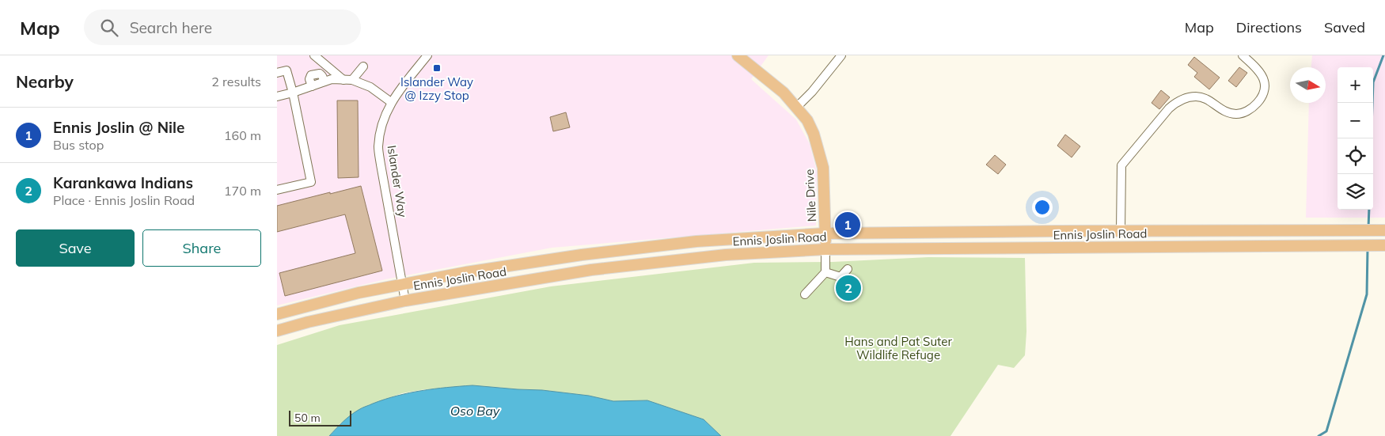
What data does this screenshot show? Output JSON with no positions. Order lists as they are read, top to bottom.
{
  "streets": {
    "main road": ["Nile Drive", "Ennis Joslin Road"],
    "street": ["Islander Way"]
  },
  "crossings": [
    ["Islander Way", "Ennis Joslin Road"],
    ["Nile Drive", "Ennis Joslin Road"]
  ],
  "water": ["Oso Bay"],
  "parks": ["Hans and Pat Suter Wildlife Refuge"],
  "places": {
    "transit": ["Islander Way @ Izzy Stop"]
  },
  "scale_bar": "50 m",
  "north": "right",
  "page": {
    "header": "Map",
    "search": "Search here",
    "nav": ["Map", "Directions", "Saved"],
    "heading": ["Nearby", "2 results"],
    "map_buttons": ["+", "−"],
    "list": [
      {
        "mark": "1",
        "name": "Ennis Joslin @ Nile",
        "note": "Bus stop",
        "value": "160 m"
      },
      {
        "mark": "2",
        "name": "Karankawa Indians",
        "note": "Place · Ennis Joslin Road",
        "value": "170 m"
      }
    ],
    "pins": ["1", "2"],
    "buttons": ["Save", "Share"],
    "scale": "50 m"
  }
}
